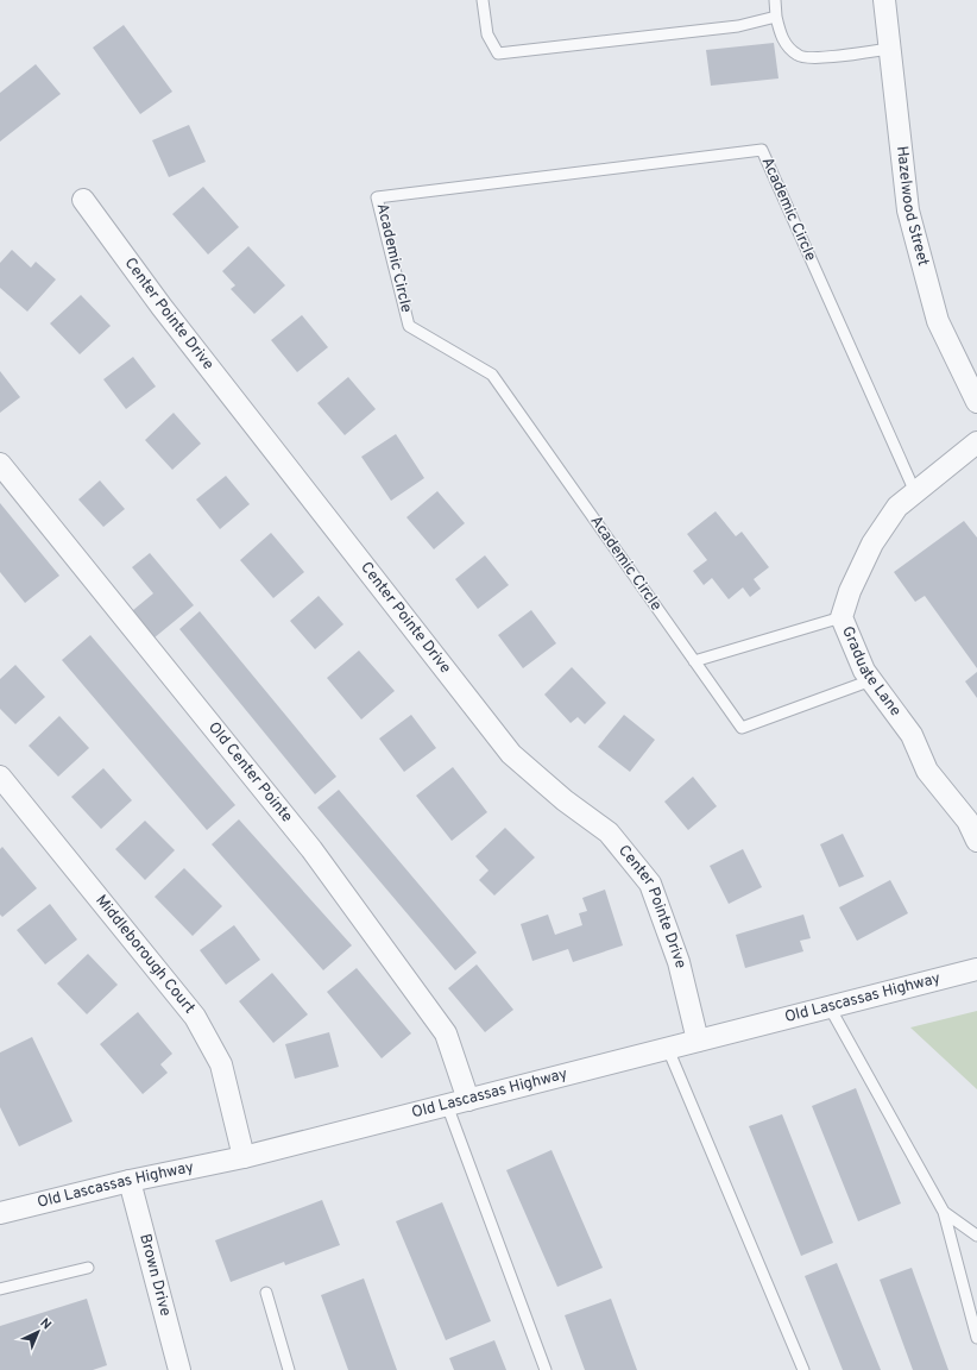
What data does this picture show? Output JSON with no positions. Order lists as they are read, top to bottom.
{
  "streets": {
    "street": [
      "Hazelwood Street",
      "Center Pointe Drive",
      "Graduate Lane",
      "Old Center Pointe",
      "Middleborough Court",
      "Old Lascassas Highway",
      "Brown Drive"
    ],
    "lane": ["Academic Circle"]
  },
  "crossings": [
    ["Academic Circle", "Graduate Lane"],
    ["Center Pointe Drive", "Old Lascassas Highway"],
    ["Old Center Pointe", "Old Lascassas Highway"],
    ["Middleborough Court", "Old Lascassas Highway"],
    ["Old Lascassas Highway", "Brown Drive"]
  ],
  "north": "top right"
}
